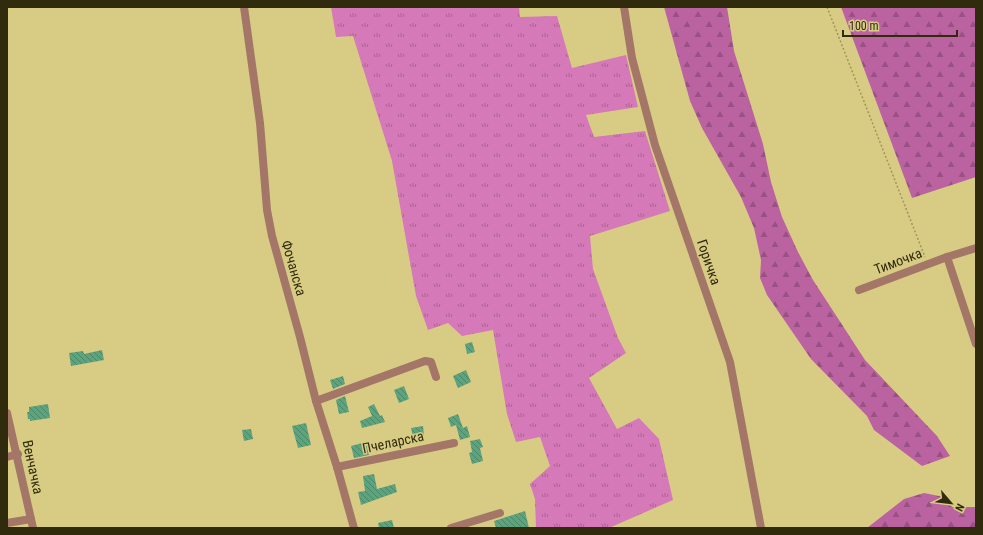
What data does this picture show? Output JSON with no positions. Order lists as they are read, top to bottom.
{
  "streets": {
    "street": [
      "Тимочка",
      "Горичка",
      "Фочанска",
      "Пчеларска",
      "Венчачка"
    ]
  },
  "crossings": [
    ["Фочанска", "Пчеларска"]
  ],
  "scale_bar": "100 m",
  "north": "bottom right"
}
